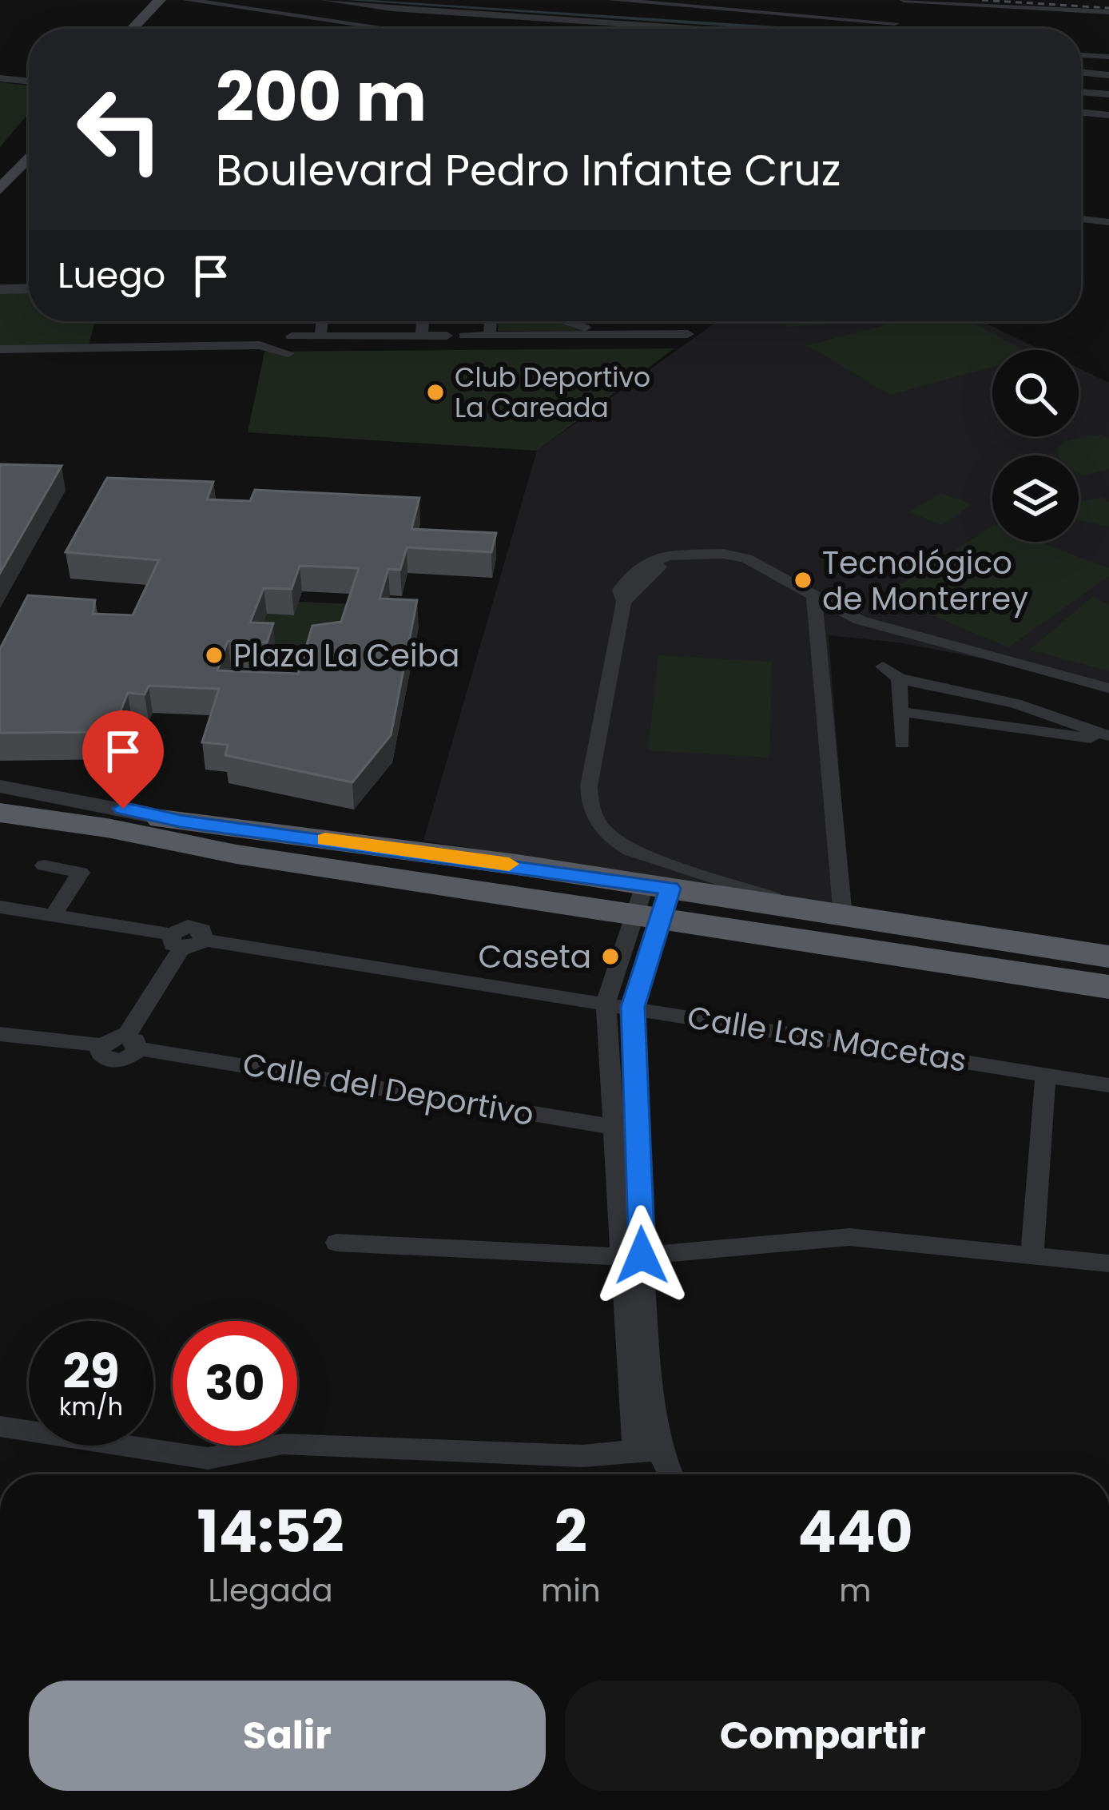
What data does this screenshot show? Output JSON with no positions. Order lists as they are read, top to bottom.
{
  "streets": {
    "street": ["Calle Las Macetas", "Calle del Deportivo"]
  },
  "places": [
    "Club Deportivo La Careada",
    "Tecnológico de Monterrey",
    "Plaza La Ceiba",
    "Caseta"
  ],
  "page": {
    "turn": ["200 m", "Boulevard Pedro Infante Cruz"],
    "then": "Luego",
    "speed": "29 km/h",
    "limit": "30",
    "eta": [
      "14:52",
      "Llegada",
      "2",
      "min",
      "440",
      "m"
    ],
    "buttons": ["Salir", "Compartir"]
  }
}
